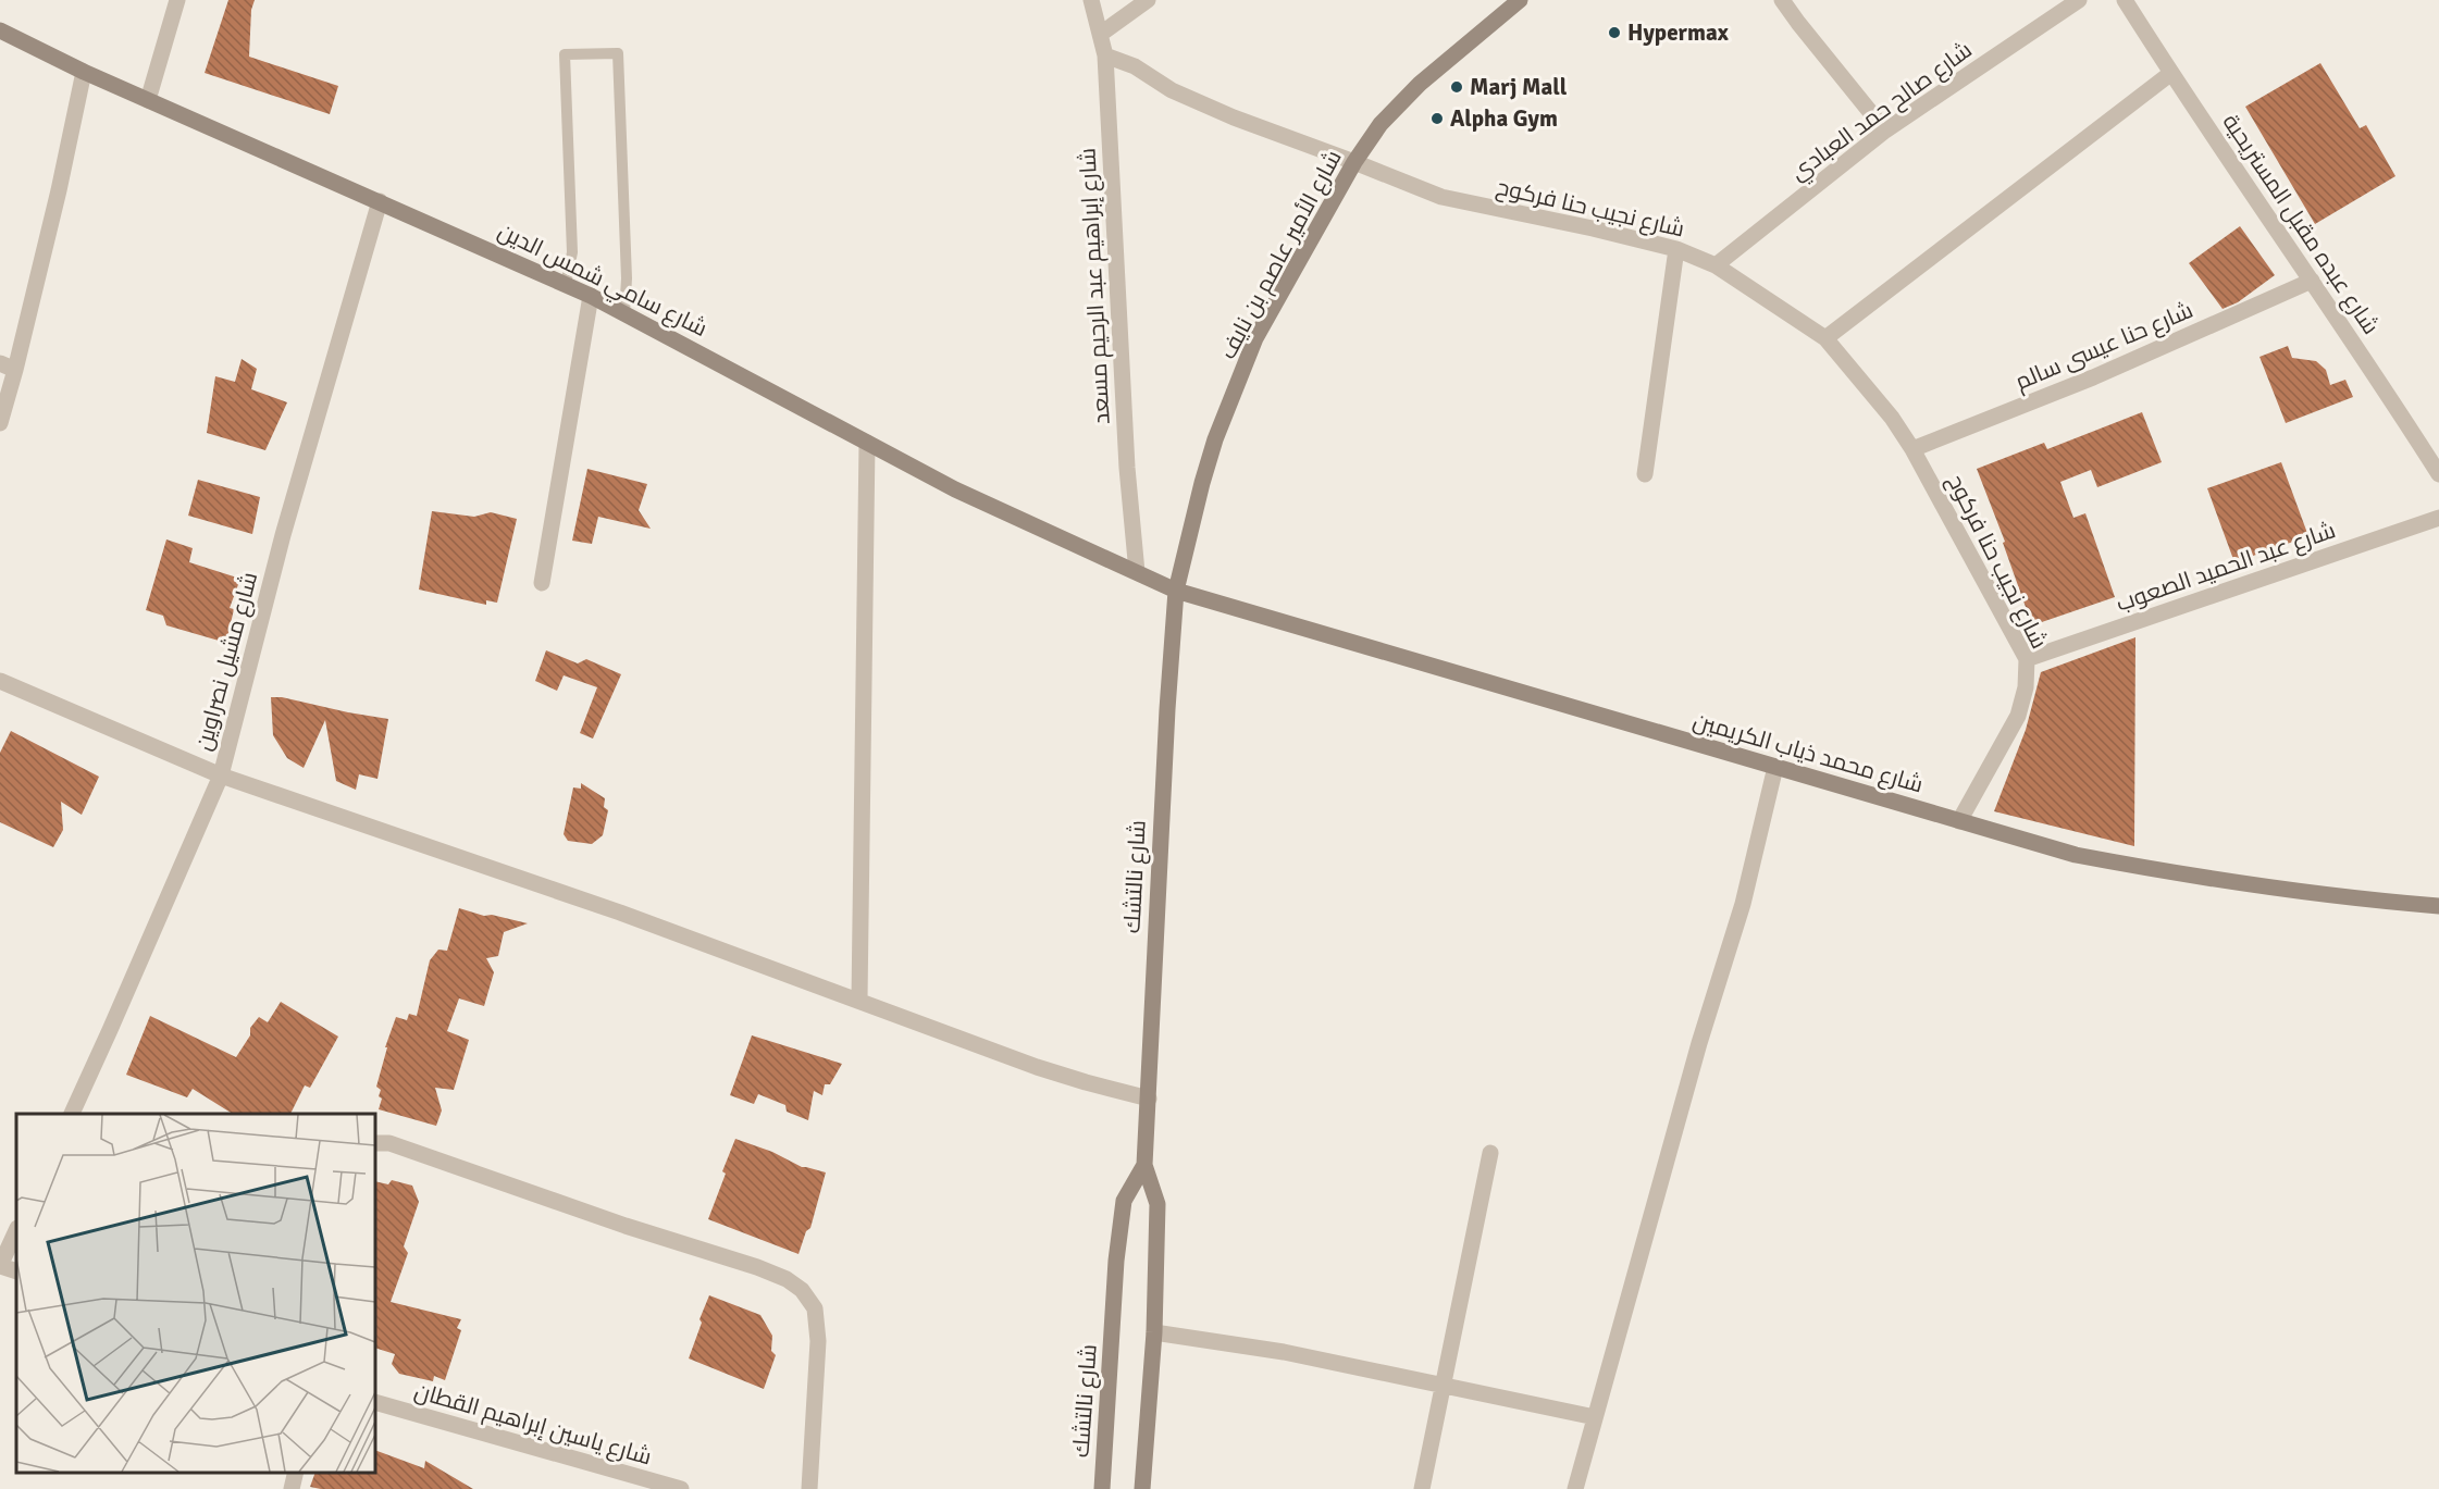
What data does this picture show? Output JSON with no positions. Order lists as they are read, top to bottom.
{
  "streets": {
    "street": [
      "شارع صالح حمد العبادي",
      "شارع نجيب حنا فركوح",
      "شارع عبده مقبل المستريحية",
      "شارع الأمير عاصم بن نايف",
      "شارع سامي شمس الدين",
      "شارع إبراهيم عبد الرحيم مسعد",
      "شارع حنا عيسى سالم",
      "شارع عبد الحميد الصعوب",
      "شارع مشيل نصراوين",
      "شارع محمد ذياب الكريمين",
      "شارع نالتشك",
      "شارع ياسين إبراهيم القطان"
    ]
  },
  "crossings": [
    ["شارع صالح حمد العبادي", "شارع نجيب حنا فركوح"],
    ["شارع نجيب حنا فركوح", "شارع الأمير عاصم بن نايف"],
    ["شارع نجيب حنا فركوح", "شارع إبراهيم عبد الرحيم مسعد"],
    ["شارع نجيب حنا فركوح", "شارع حنا عيسى سالم"],
    ["شارع نجيب حنا فركوح", "شارع عبد الحميد الصعوب"],
    ["شارع نجيب حنا فركوح", "شارع محمد ذياب الكريمين"],
    ["شارع عبده مقبل المستريحية", "شارع حنا عيسى سالم"],
    ["شارع الأمير عاصم بن نايف", "شارع سامي شمس الدين"],
    ["شارع الأمير عاصم بن نايف", "شارع محمد ذياب الكريمين"],
    ["شارع الأمير عاصم بن نايف", "شارع نالتشك"],
    ["شارع سامي شمس الدين", "شارع إبراهيم عبد الرحيم مسعد"],
    ["شارع سامي شمس الدين", "شارع مشيل نصراوين"],
    ["شارع سامي شمس الدين", "شارع محمد ذياب الكريمين"],
    ["شارع سامي شمس الدين", "شارع نالتشك"],
    ["شارع محمد ذياب الكريمين", "شارع نالتشك"]
  ],
  "places": ["Hypermax", "Marj Mall", "Alpha Gym"]
}
